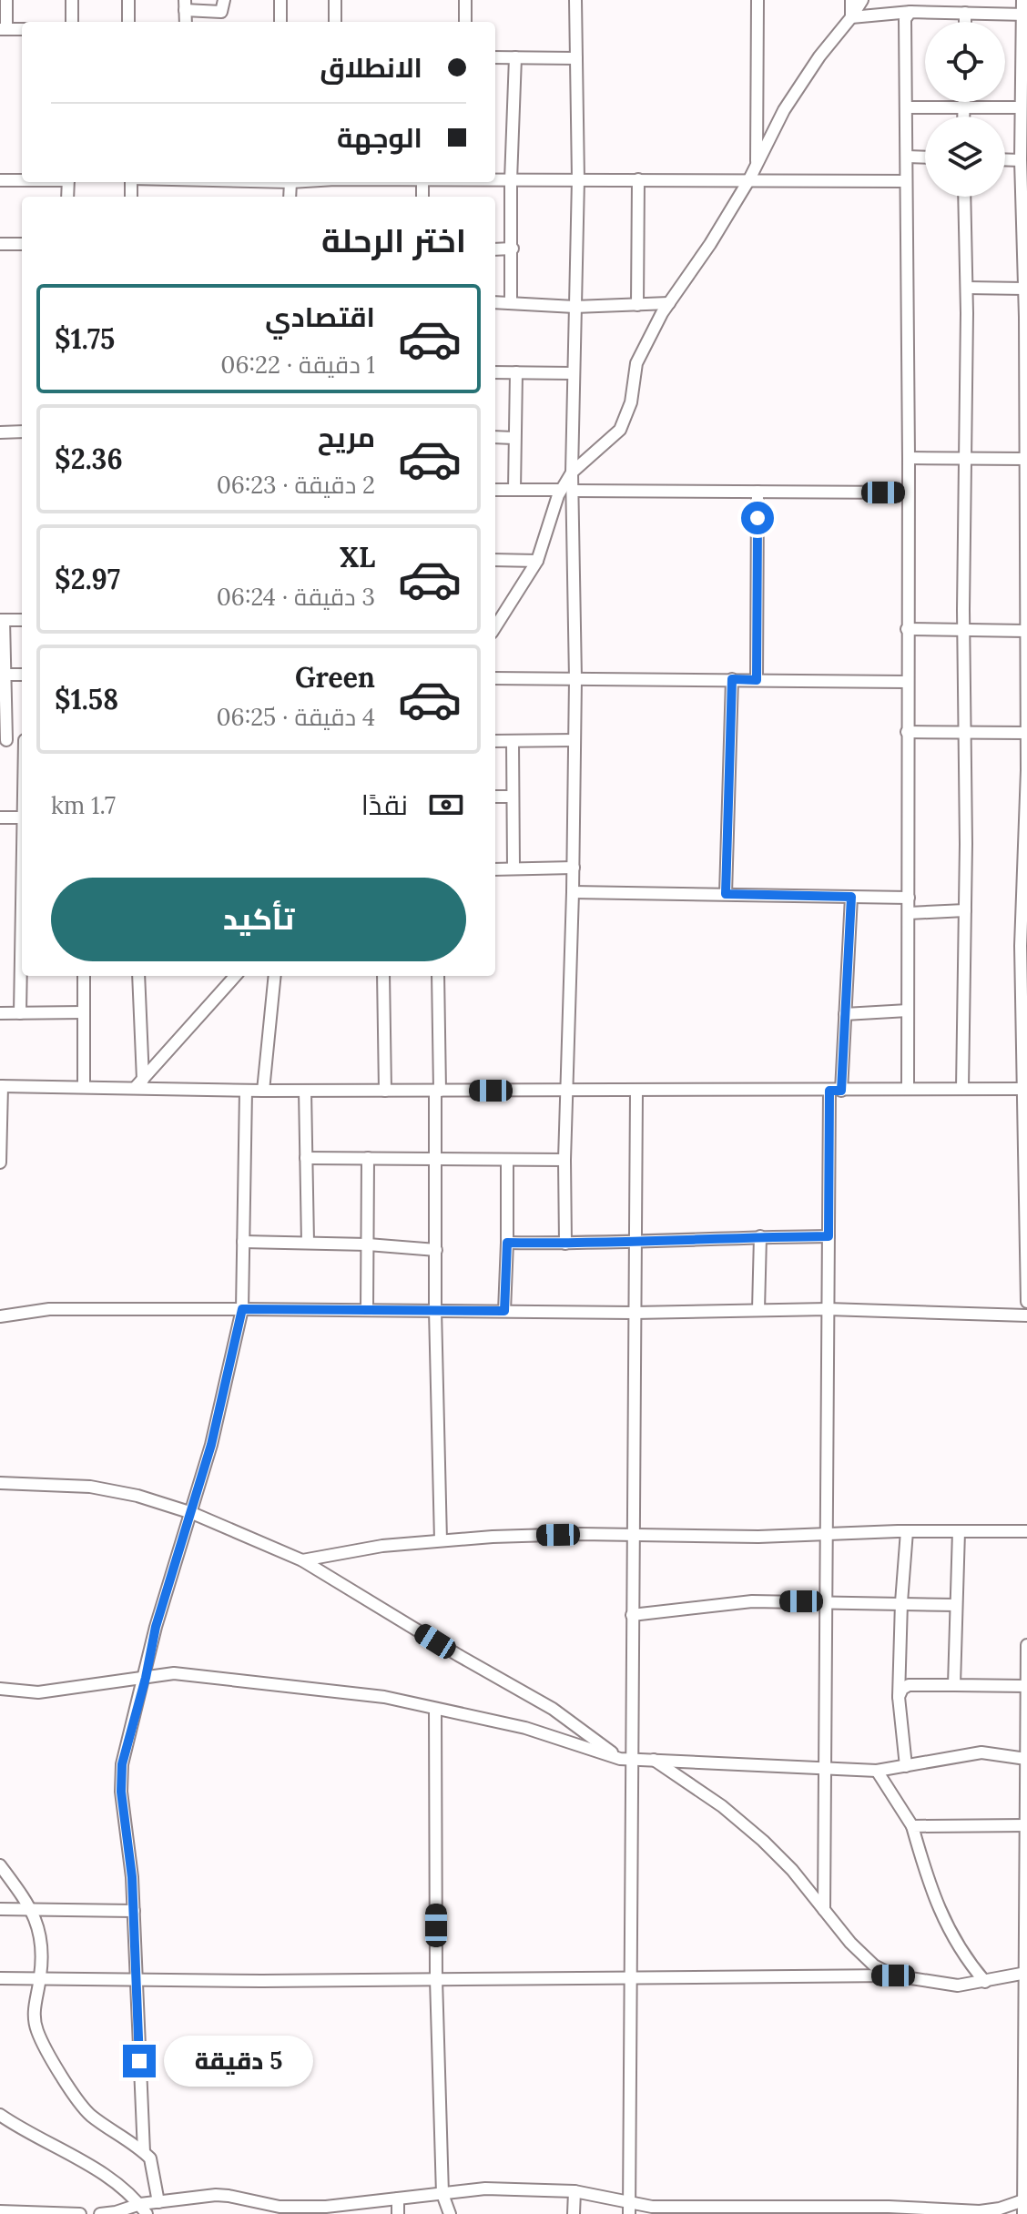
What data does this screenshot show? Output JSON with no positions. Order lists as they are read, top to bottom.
{
  "page": {
    "banner": ["الانطلاق", "الوجهة"],
    "heading": "اختر الرحلة",
    "list": [
      {
        "name": "اقتصادي",
        "note": "1 دقيقة · 06:22",
        "value": "$1.75"
      },
      {
        "name": "مريح",
        "note": "2 دقيقة · 06:23",
        "value": "$2.36"
      },
      {
        "name": "XL",
        "note": "3 دقيقة · 06:24",
        "value": "$2.97"
      },
      {
        "name": "Green",
        "note": "4 دقيقة · 06:25",
        "value": "$1.58"
      }
    ],
    "pay": ["نقدًا", "1.7 km"],
    "buttons": "تأكيد",
    "bubble": "5 دقيقة"
  }
}
